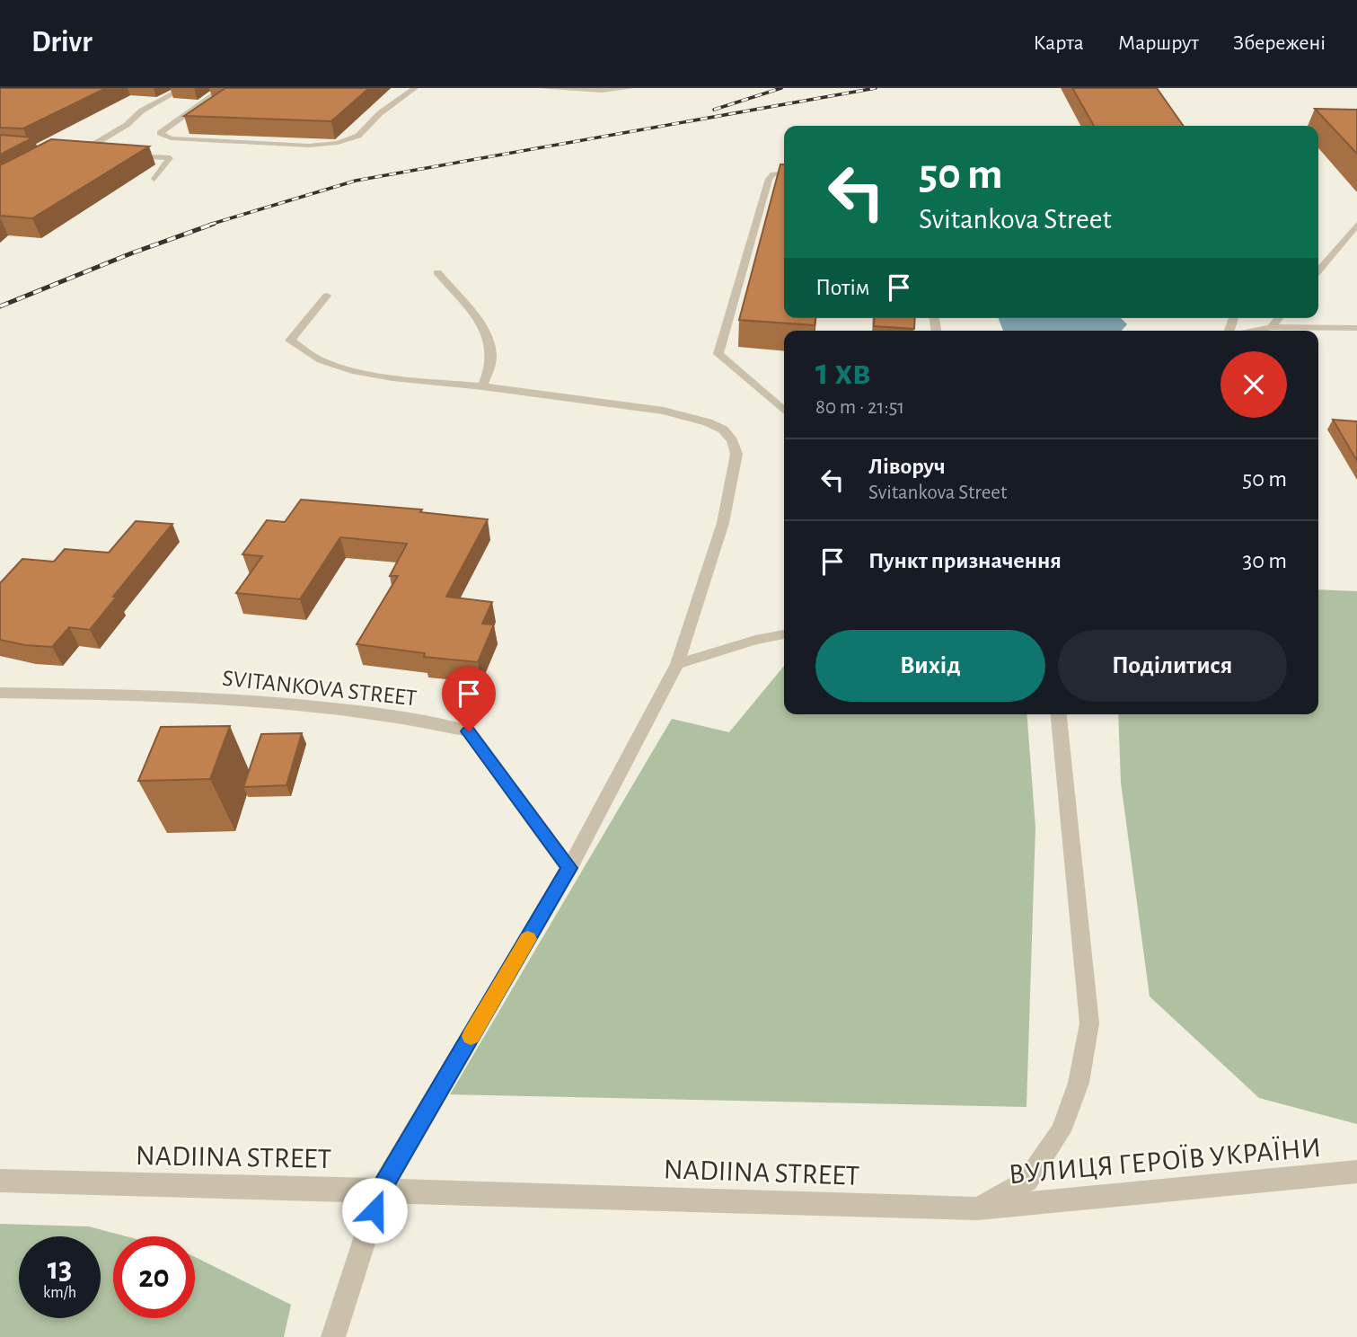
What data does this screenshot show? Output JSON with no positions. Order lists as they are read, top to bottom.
{
  "streets": {
    "street": ["SVITANKOVA STREET", "NADIINA STREET", "ВУЛИЦЯ ГЕРОЇВ УКРАЇНИ"]
  },
  "crossings": [
    ["NADIINA STREET", "ВУЛИЦЯ ГЕРОЇВ УКРАЇНИ"]
  ],
  "page": {
    "header": "Drivr",
    "nav": ["Карта", "Маршрут", "Збережені"],
    "turn": ["50 m", "Svitankova Street"],
    "then": "Потім",
    "heading": ["1 хв", "80 m · 21:51"],
    "list": [
      {
        "name": "Ліворуч",
        "note": "Svitankova Street",
        "value": "50 m"
      },
      {
        "name": "Пункт призначення",
        "value": "30 m"
      }
    ],
    "buttons": ["Вихід", "Поділитися"],
    "speed": "13 km/h",
    "limit": "20"
  }
}
